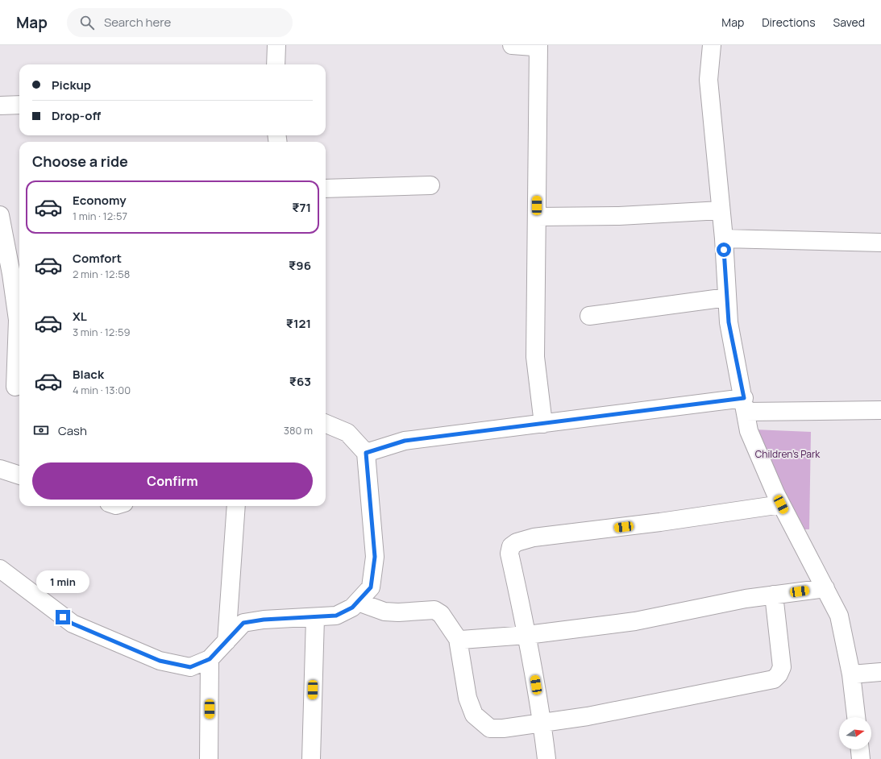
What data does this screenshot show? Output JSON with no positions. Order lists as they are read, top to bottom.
{
  "parks": ["Children's Park"],
  "north": "right",
  "page": {
    "header": "Map",
    "search": "Search here",
    "nav": ["Map", "Directions", "Saved"],
    "banner": ["Pickup", "Drop-off"],
    "heading": "Choose a ride",
    "list": [
      {
        "name": "Economy",
        "note": "1 min · 12:57",
        "value": "₹71"
      },
      {
        "name": "Comfort",
        "note": "2 min · 12:58",
        "value": "₹96"
      },
      {
        "name": "XL",
        "note": "3 min · 12:59",
        "value": "₹121"
      },
      {
        "name": "Black",
        "note": "4 min · 13:00",
        "value": "₹63"
      }
    ],
    "pay": ["Cash", "380 m"],
    "buttons": "Confirm",
    "bubble": "1 min"
  }
}
